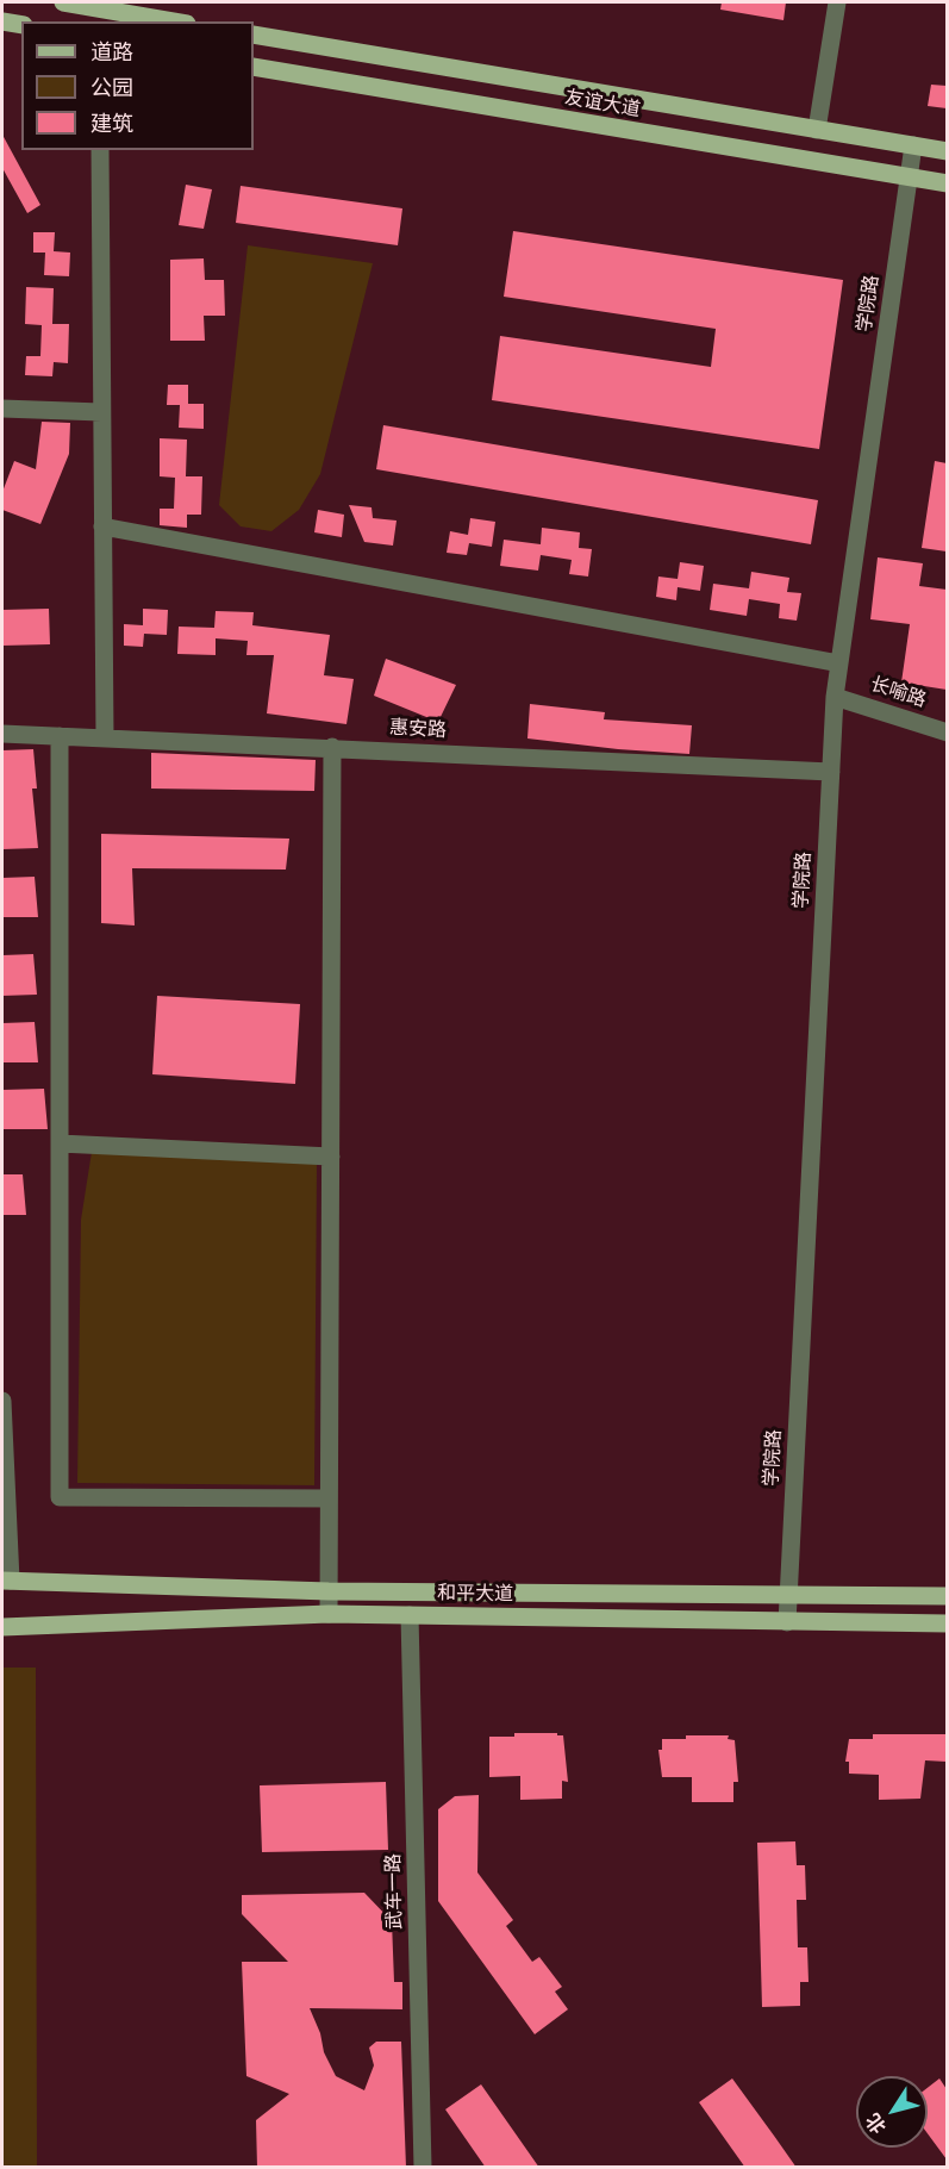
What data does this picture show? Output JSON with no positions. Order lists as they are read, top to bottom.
{
  "streets": {
    "main road": ["友谊大道", "和平大道"],
    "street": [
      "学院路",
      "长喻路",
      "惠安路",
      "武车一路"
    ]
  },
  "crossings": [
    ["友谊大道", "学院路"],
    ["学院路", "长喻路"],
    ["学院路", "惠安路"],
    ["学院路", "和平大道"],
    ["和平大道", "武车一路"]
  ],
  "legend": ["道路", "公园", "建筑"],
  "north": "bottom left"
}
